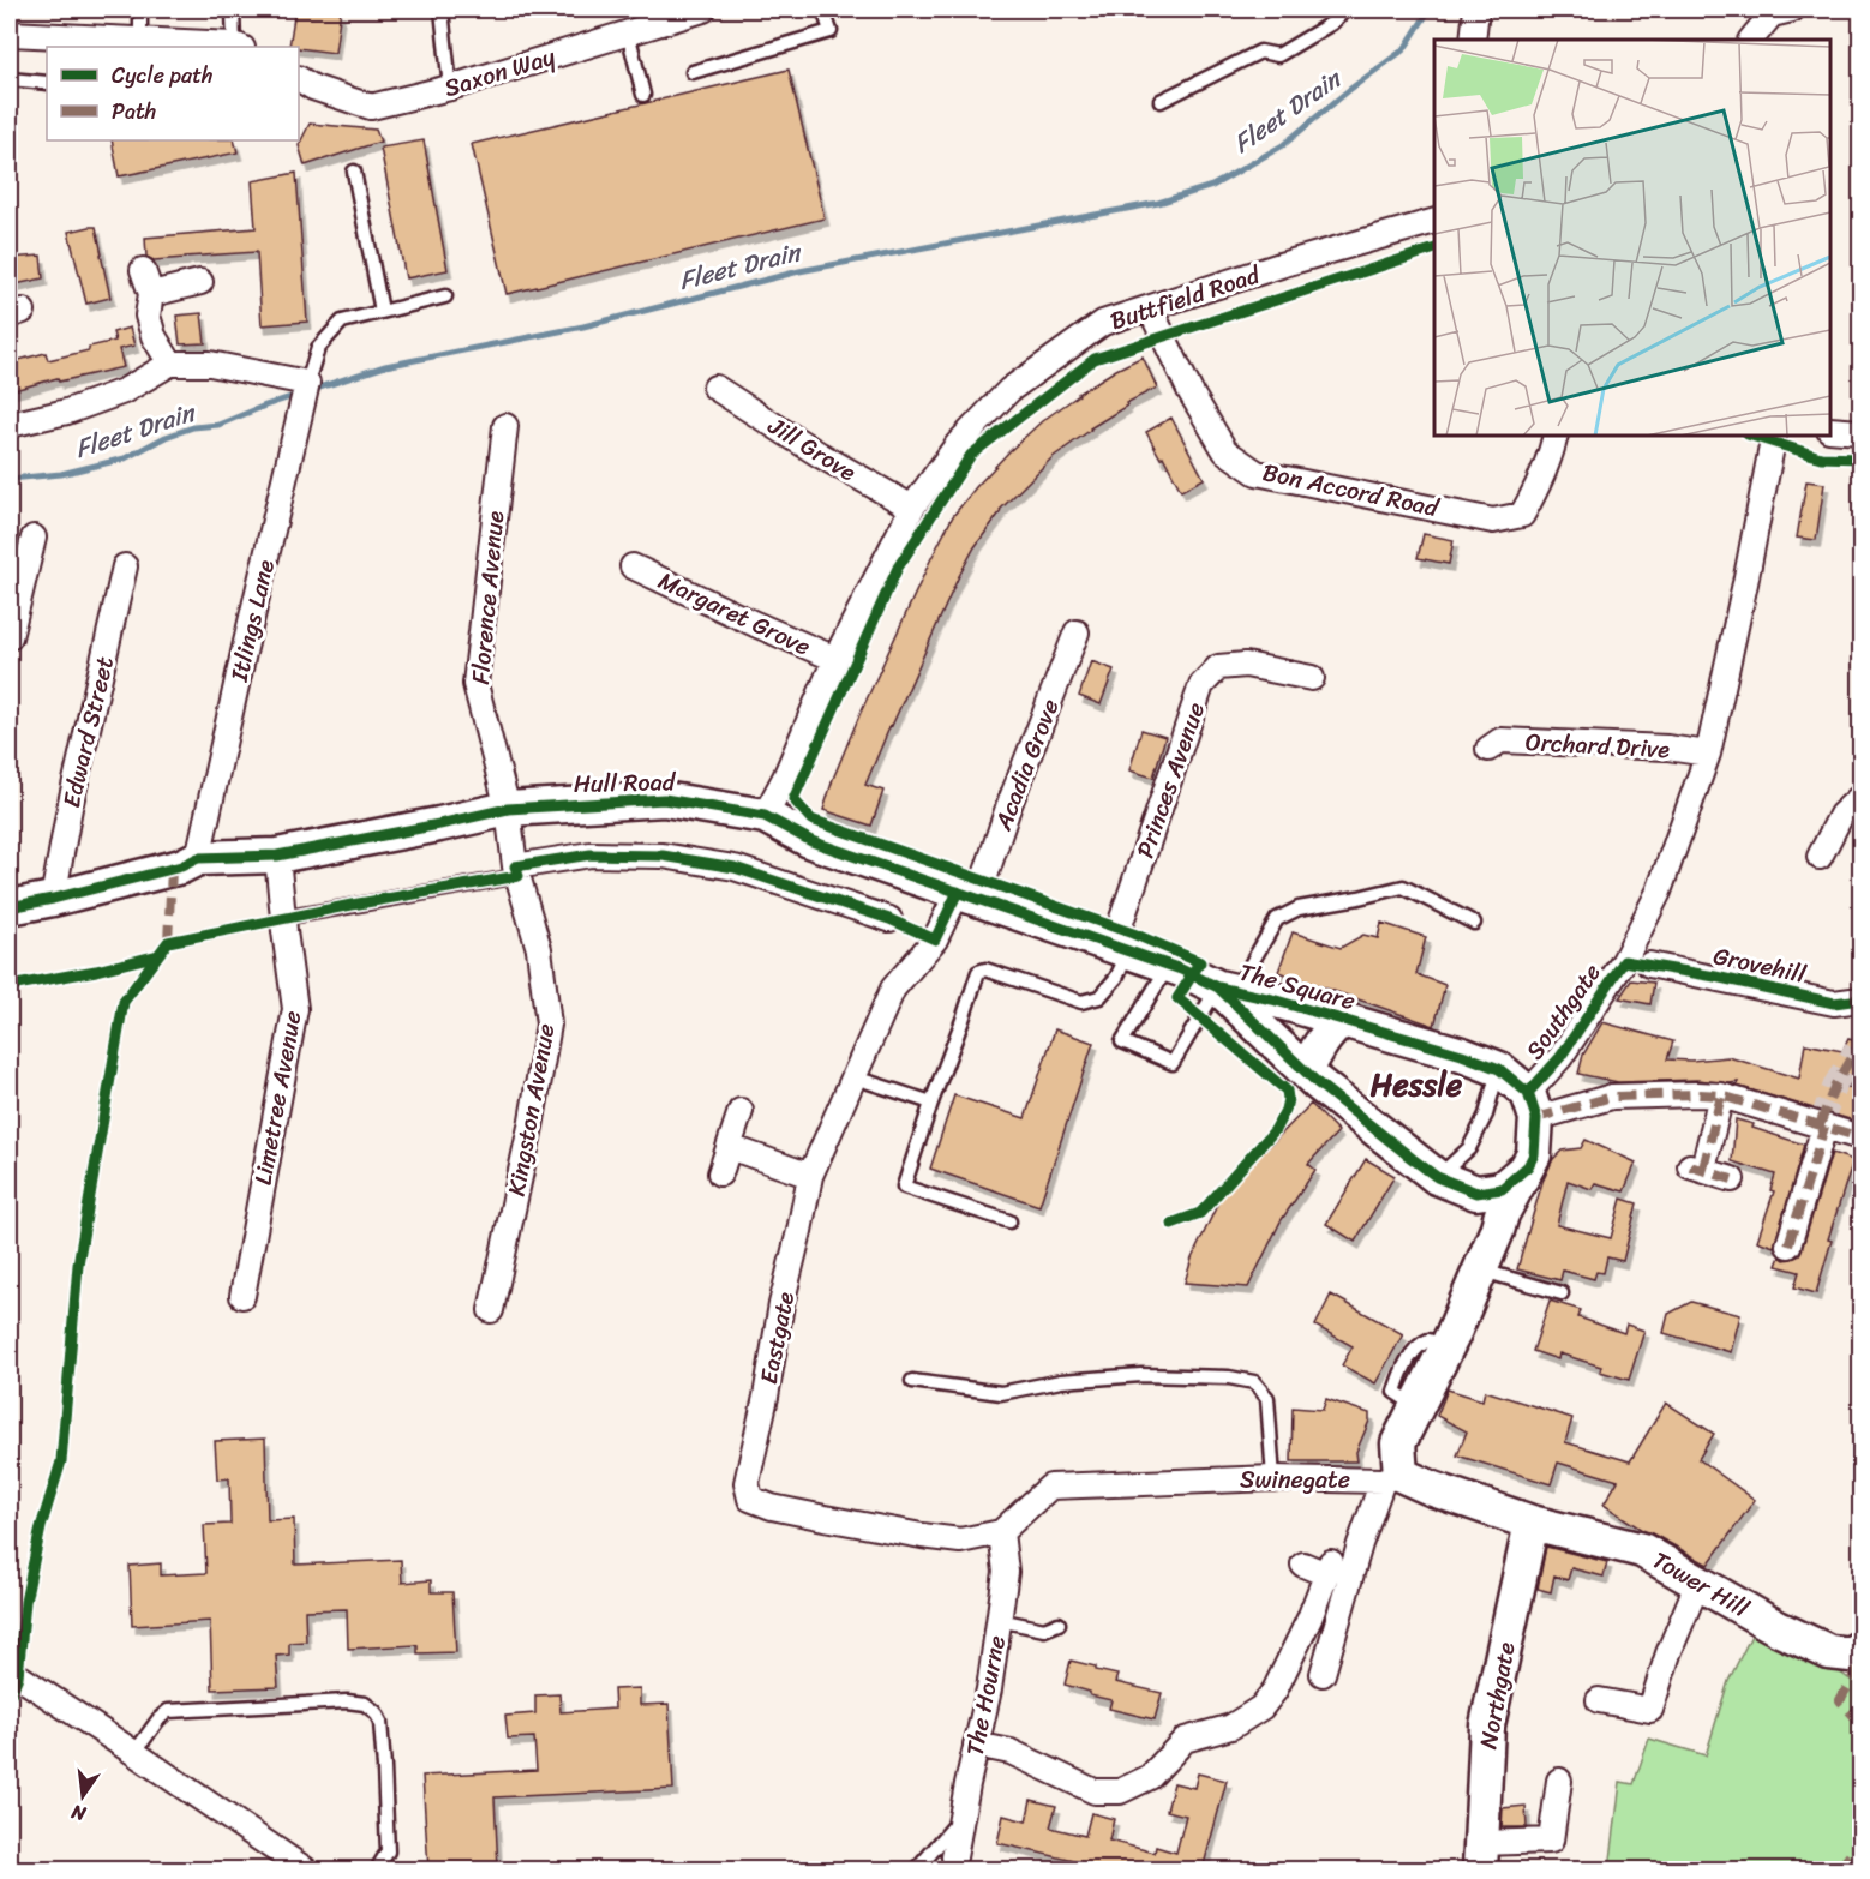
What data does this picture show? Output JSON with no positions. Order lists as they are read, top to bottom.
{
  "streets": {
    "street": [
      "Saxon Way",
      "Buttfield Road",
      "Jill Grove",
      "Bon Accord Road",
      "Florence Avenue",
      "Margaret Grove",
      "Itlings Lane",
      "Edward Street",
      "Orchard Drive",
      "Acadia Grove",
      "Princes Avenue",
      "Hull Road",
      "Grovehill",
      "The Square",
      "Southgate",
      "Limetree Avenue",
      "Kingston Avenue",
      "Eastgate",
      "Swinegate",
      "Tower Hill",
      "The Hourne",
      "Northgate"
    ]
  },
  "crossings": [
    ["Buttfield Road", "Jill Grove"],
    ["Buttfield Road", "Bon Accord Road"],
    ["Buttfield Road", "Margaret Grove"],
    ["Buttfield Road", "Hull Road"],
    ["Florence Avenue", "Hull Road"],
    ["Florence Avenue", "Kingston Avenue"],
    ["Itlings Lane", "Hull Road"],
    ["Edward Street", "Hull Road"],
    ["Orchard Drive", "Southgate"],
    ["Acadia Grove", "Hull Road"],
    ["Acadia Grove", "Eastgate"],
    ["Princes Avenue", "Hull Road"],
    ["Hull Road", "The Square"],
    ["Hull Road", "Limetree Avenue"],
    ["Hull Road", "Kingston Avenue"],
    ["Hull Road", "Eastgate"],
    ["The Square", "Southgate"],
    ["Eastgate", "Swinegate"],
    ["Eastgate", "The Hourne"],
    ["Swinegate", "Tower Hill"],
    ["Swinegate", "The Hourne"],
    ["Swinegate", "Northgate"],
    ["Tower Hill", "Northgate"]
  ],
  "districts": ["Hessle"],
  "water": ["Fleet Drain"],
  "legend": ["Cycle path", "Path"],
  "north": "bottom"
}
